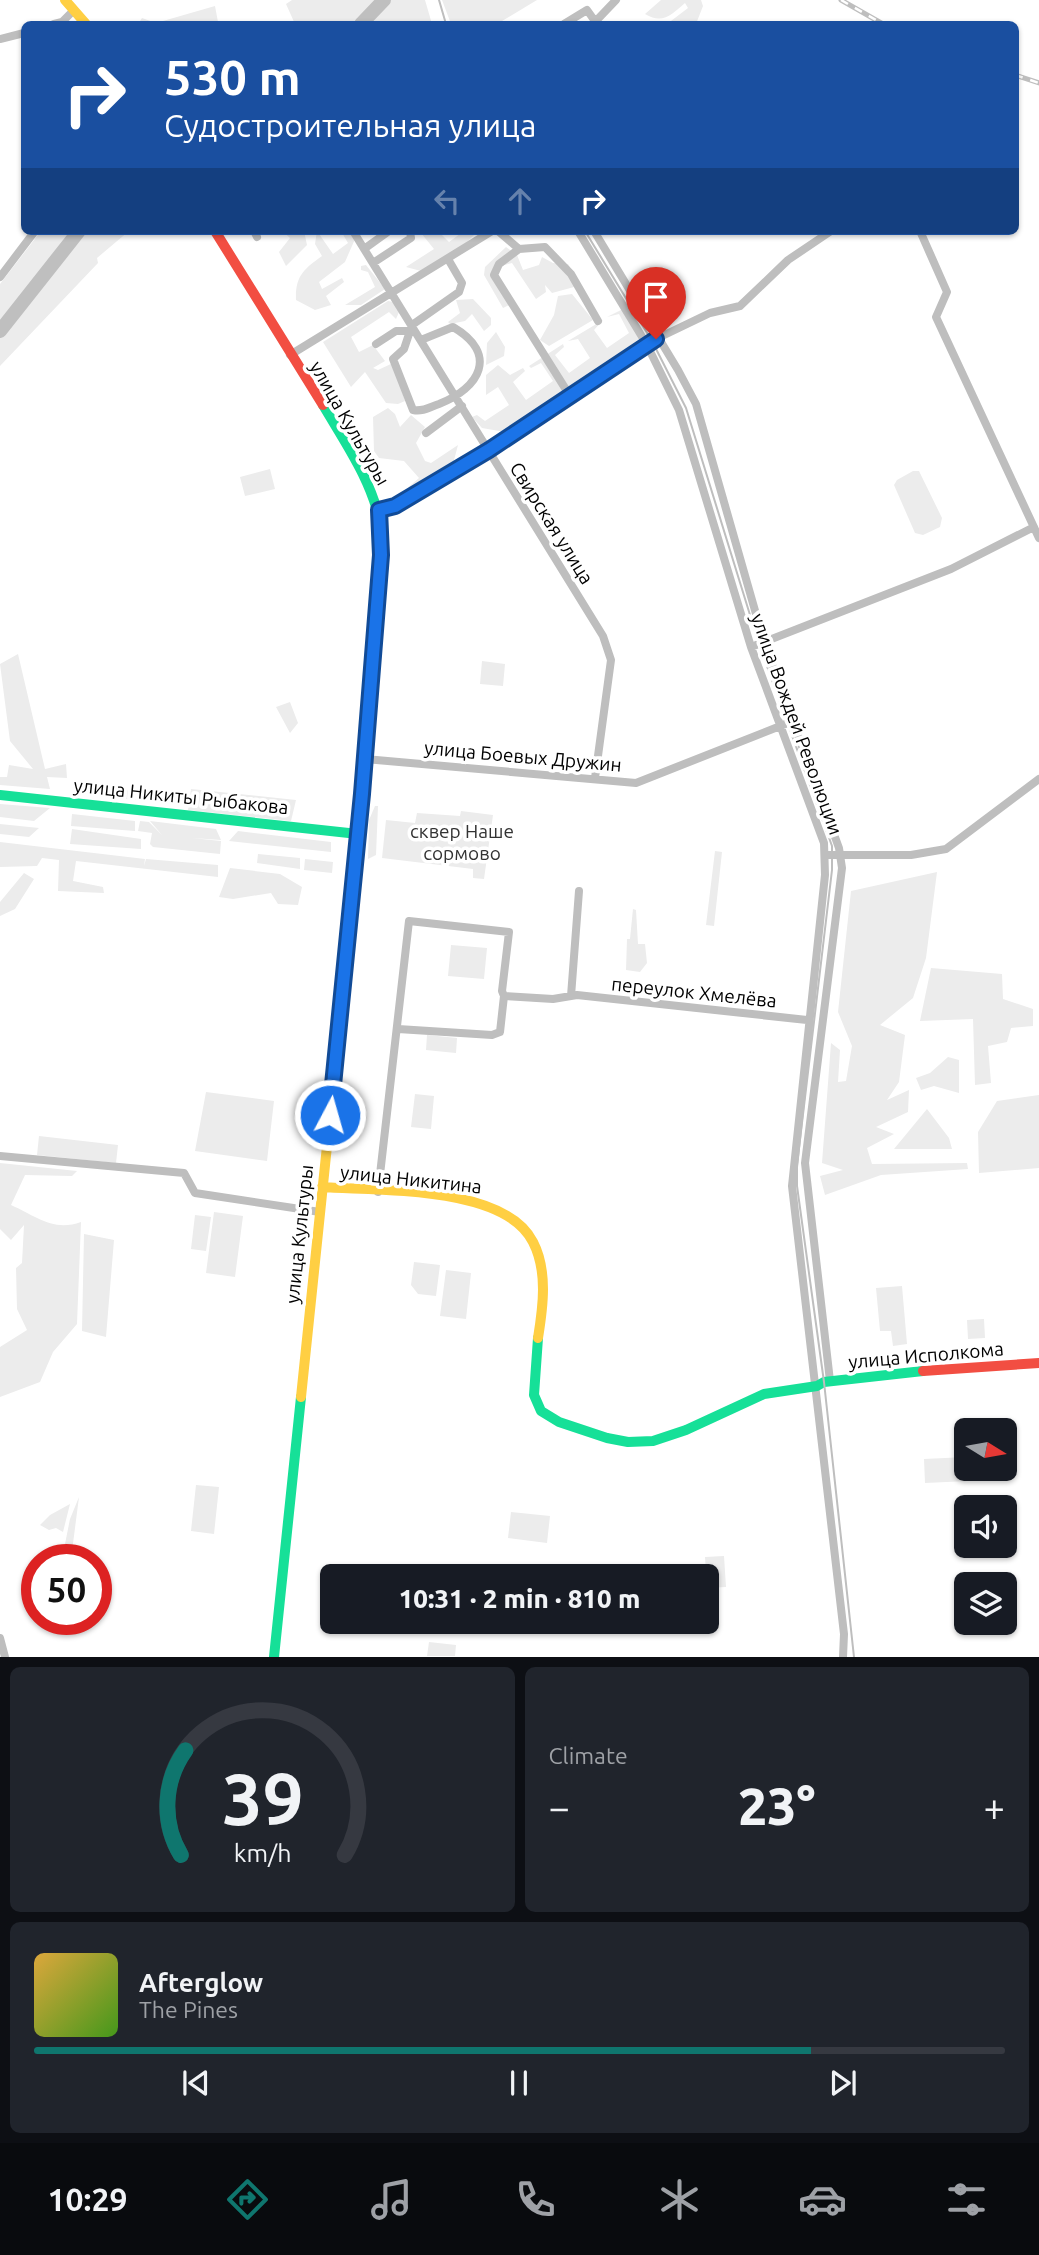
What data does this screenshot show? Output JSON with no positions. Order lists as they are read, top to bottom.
{
  "streets": {
    "main road": [
      "улица Культуры",
      "улица Никиты Рыбакова",
      "улица Никитина",
      "улица Исполкома"
    ],
    "street": [
      "Свирская улица",
      "улица Вождей Революции",
      "улица Боевых Дружин",
      "переулок Хмелёва"
    ]
  },
  "crossings": [
    ["улица Культуры", "улица Боевых Дружин"],
    ["улица Культуры", "улица Никиты Рыбакова"],
    ["улица Культуры", "улица Никитина"],
    ["Свирская улица", "улица Боевых Дружин"],
    ["улица Вождей Революции", "улица Боевых Дружин"],
    ["улица Вождей Революции", "переулок Хмелёва"],
    ["улица Вождей Революции", "улица Исполкома"],
    ["улица Никитина", "улица Исполкома"]
  ],
  "parks": ["сквер Наше сормово"],
  "north": "right",
  "page": {
    "turn": ["530 m", "Судостроительная улица"],
    "limit": "50",
    "trip": "10:31 · 2 min · 810 m",
    "tile": "Climate",
    "heat": ["−", "23°", "+"],
    "song": ["Afterglow", "The Pines"],
    "tabs": "10:29",
    "gauge": ["39", "km/h"]
  }
}
